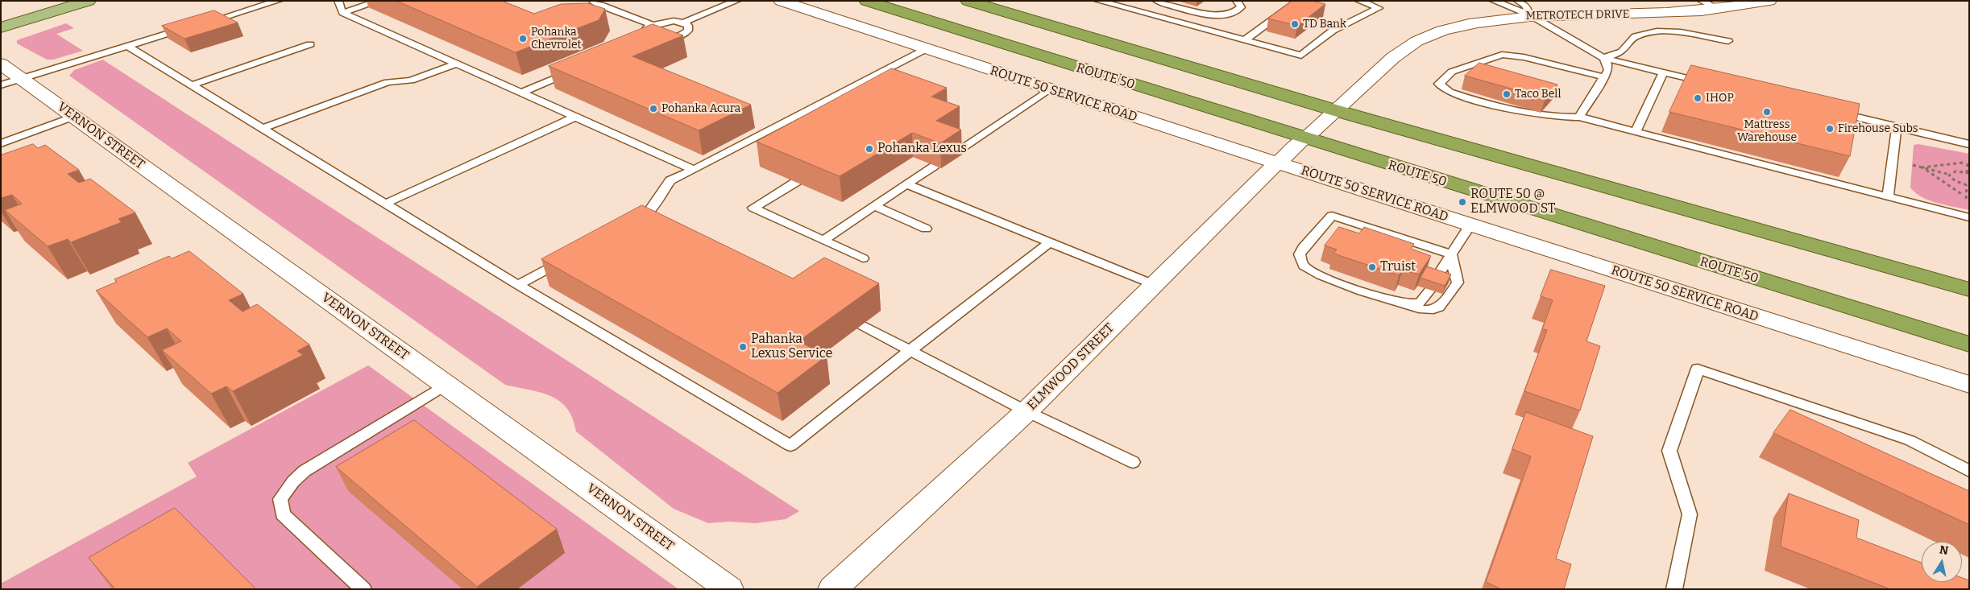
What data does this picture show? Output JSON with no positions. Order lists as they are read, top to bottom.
{
  "streets": {
    "highway": ["ROUTE 50"],
    "street": [
      "METROTECH DRIVE",
      "ROUTE 50 SERVICE ROAD",
      "VERNON STREET",
      "ELMWOOD STREET"
    ]
  },
  "crossings": [
    ["METROTECH DRIVE", "ROUTE 50"],
    ["METROTECH DRIVE", "ELMWOOD STREET"],
    ["ROUTE 50", "ELMWOOD STREET"],
    ["ROUTE 50 SERVICE ROAD", "ELMWOOD STREET"]
  ],
  "places": [
    "TD Bank",
    "Pohanka Chevrolet",
    "Taco Bell",
    "IHOP",
    "Pohanka Acura",
    "Mattress Warehouse",
    "Firehouse Subs",
    "Pohanka Lexus",
    "ROUTE 50 @ ELMWOOD ST",
    "Truist",
    "Pahanka Lexus Service"
  ],
  "north": "top"
}
